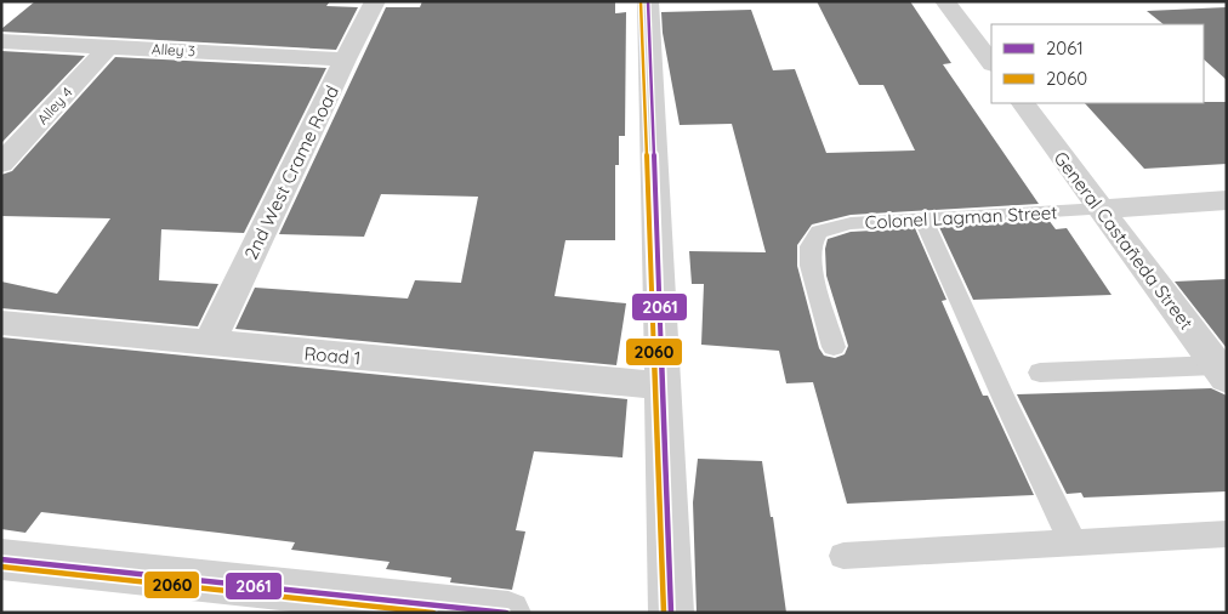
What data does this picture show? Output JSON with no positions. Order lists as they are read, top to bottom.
{
  "streets": {
    "street": [
      "Alley 3",
      "Alley 4",
      "2nd West Crame Road",
      "Colonel Lagman Street",
      "General Castañeda Street",
      "Road 1"
    ]
  },
  "crossings": [
    ["Alley 3", "Alley 4"],
    ["Alley 3", "2nd West Crame Road"],
    ["2nd West Crame Road", "Road 1"],
    ["Colonel Lagman Street", "General Castañeda Street"]
  ],
  "lines": ["transit line 2061", "transit line 2060"],
  "legend": ["2061", "2060"]
}
